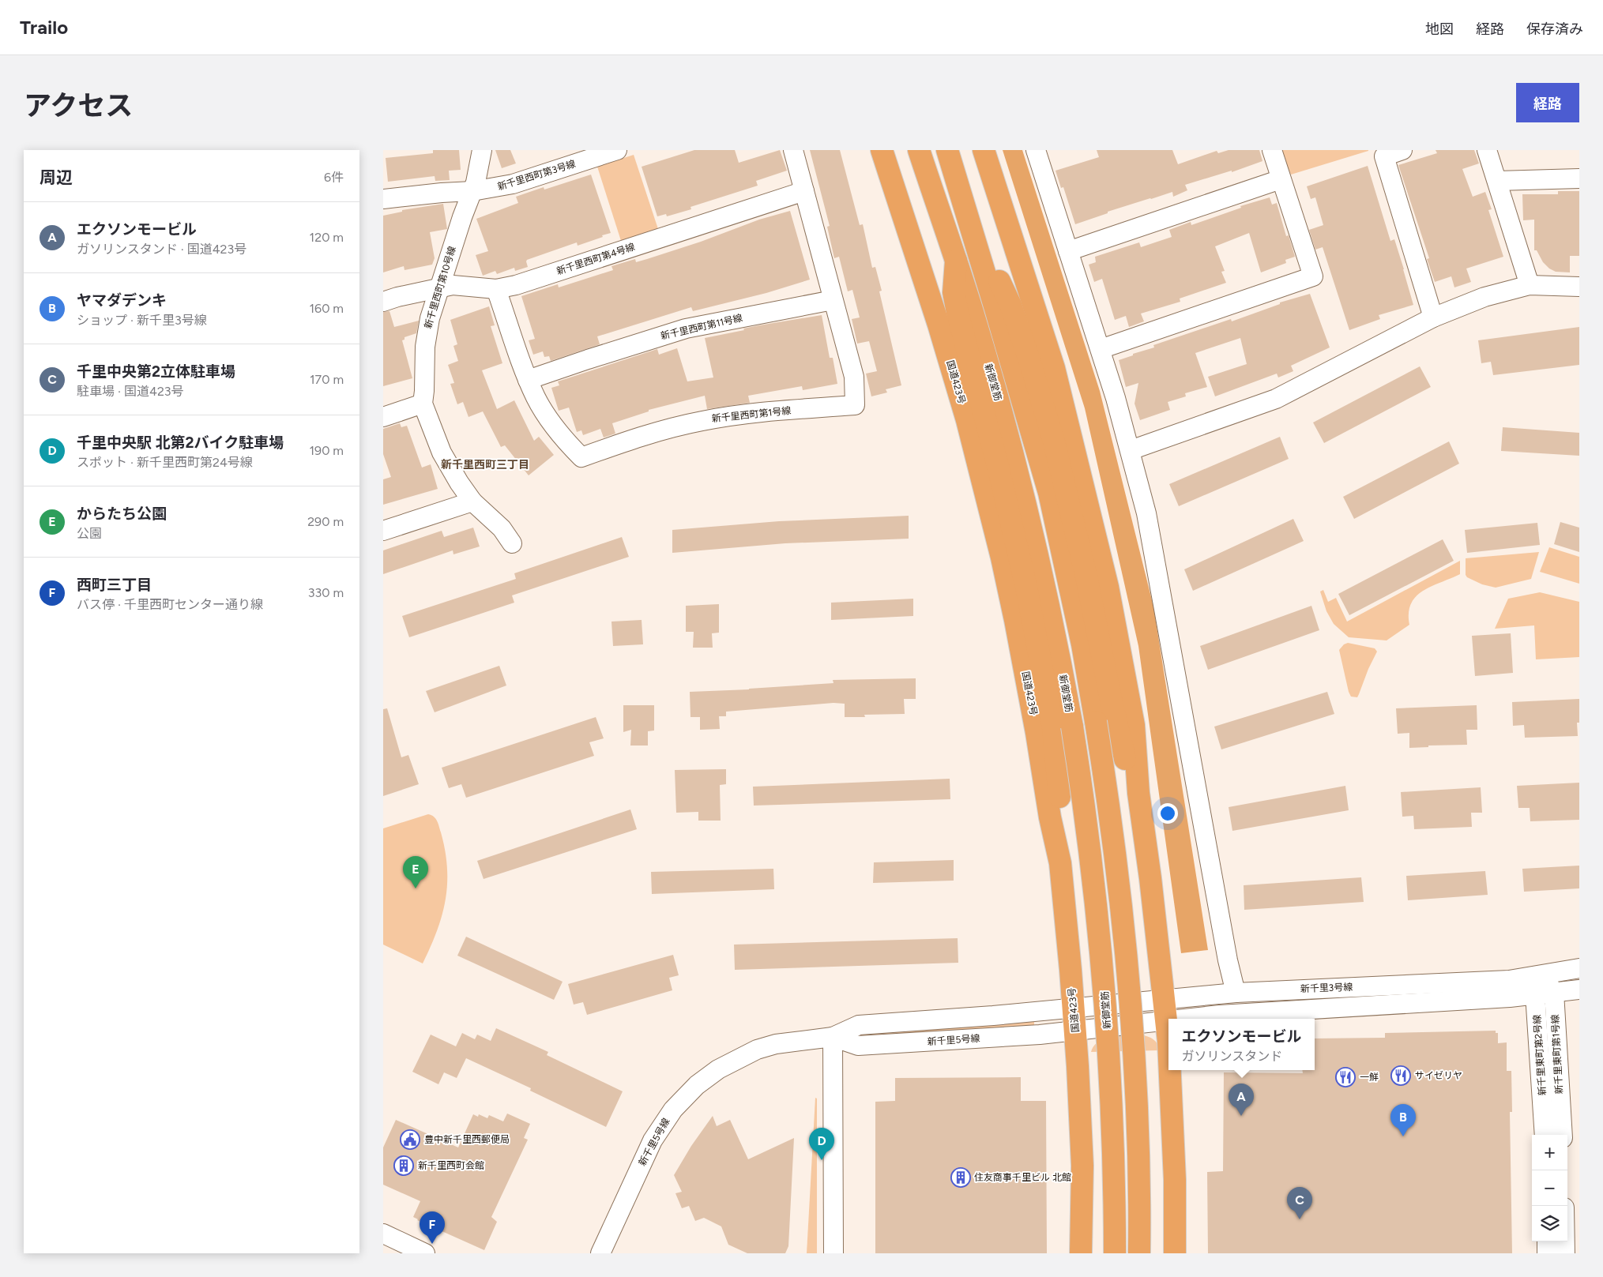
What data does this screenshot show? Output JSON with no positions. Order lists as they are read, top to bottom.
{
  "streets": {
    "highway": ["国道423号", "新御堂筋"],
    "street": [
      "新千里西町第3号線",
      "新千里西町第4号線",
      "新千里西町第10号線",
      "新千里西町第11号線",
      "新千里西町第1号線",
      "新千里3号線",
      "新千里5号線",
      "新千里東町第1号線",
      "新千里東町第2号線"
    ]
  },
  "crossings": [
    ["新千里西町第3号線", "新千里西町第10号線"],
    ["新千里西町第4号線", "新千里西町第10号線"],
    ["新千里西町第4号線", "新千里西町第1号線"],
    ["新千里西町第11号線", "新千里西町第1号線"],
    ["国道423号", "新千里3号線"],
    ["国道423号", "新千里5号線"],
    ["新千里3号線", "新千里5号線"],
    ["新千里3号線", "新千里東町第1号線"],
    ["新千里3号線", "新千里東町第2号線"],
    ["新千里東町第1号線", "新千里東町第2号線"]
  ],
  "districts": ["新千里西町三丁目"],
  "places": {
    "restaurant": ["サイゼリヤ", "一鮮"],
    "public building": ["豊中新千里西郵便局"],
    "building": ["新千里西町会館", "住友商事千里ビル 北館"]
  },
  "page": {
    "header": "Trailo",
    "nav": ["地図", "経路", "保存済み"],
    "title": "アクセス",
    "buttons": "経路",
    "heading": ["周辺", "6件"],
    "list": [
      {
        "mark": "A",
        "name": "エクソンモービル",
        "note": "ガソリンスタンド · 国道423号",
        "value": "120 m"
      },
      {
        "mark": "B",
        "name": "ヤマダデンキ",
        "note": "ショップ · 新千里3号線",
        "value": "160 m"
      },
      {
        "mark": "C",
        "name": "千里中央第2立体駐車場",
        "note": "駐車場 · 国道423号",
        "value": "170 m"
      },
      {
        "mark": "D",
        "name": "千里中央駅 北第2バイク駐車場",
        "note": "スポット · 新千里西町第24号線",
        "value": "190 m"
      },
      {
        "mark": "E",
        "name": "からたち公園",
        "note": "公園",
        "value": "290 m"
      },
      {
        "mark": "F",
        "name": "西町三丁目",
        "note": "バス停 · 千里西町センター通り線",
        "value": "330 m"
      }
    ],
    "pins": [
      "E",
      "A",
      "B",
      "D",
      "C",
      "F"
    ],
    "popup": ["エクソンモービル", "ガソリンスタンド"],
    "map_buttons": ["+", "−"]
  }
}
